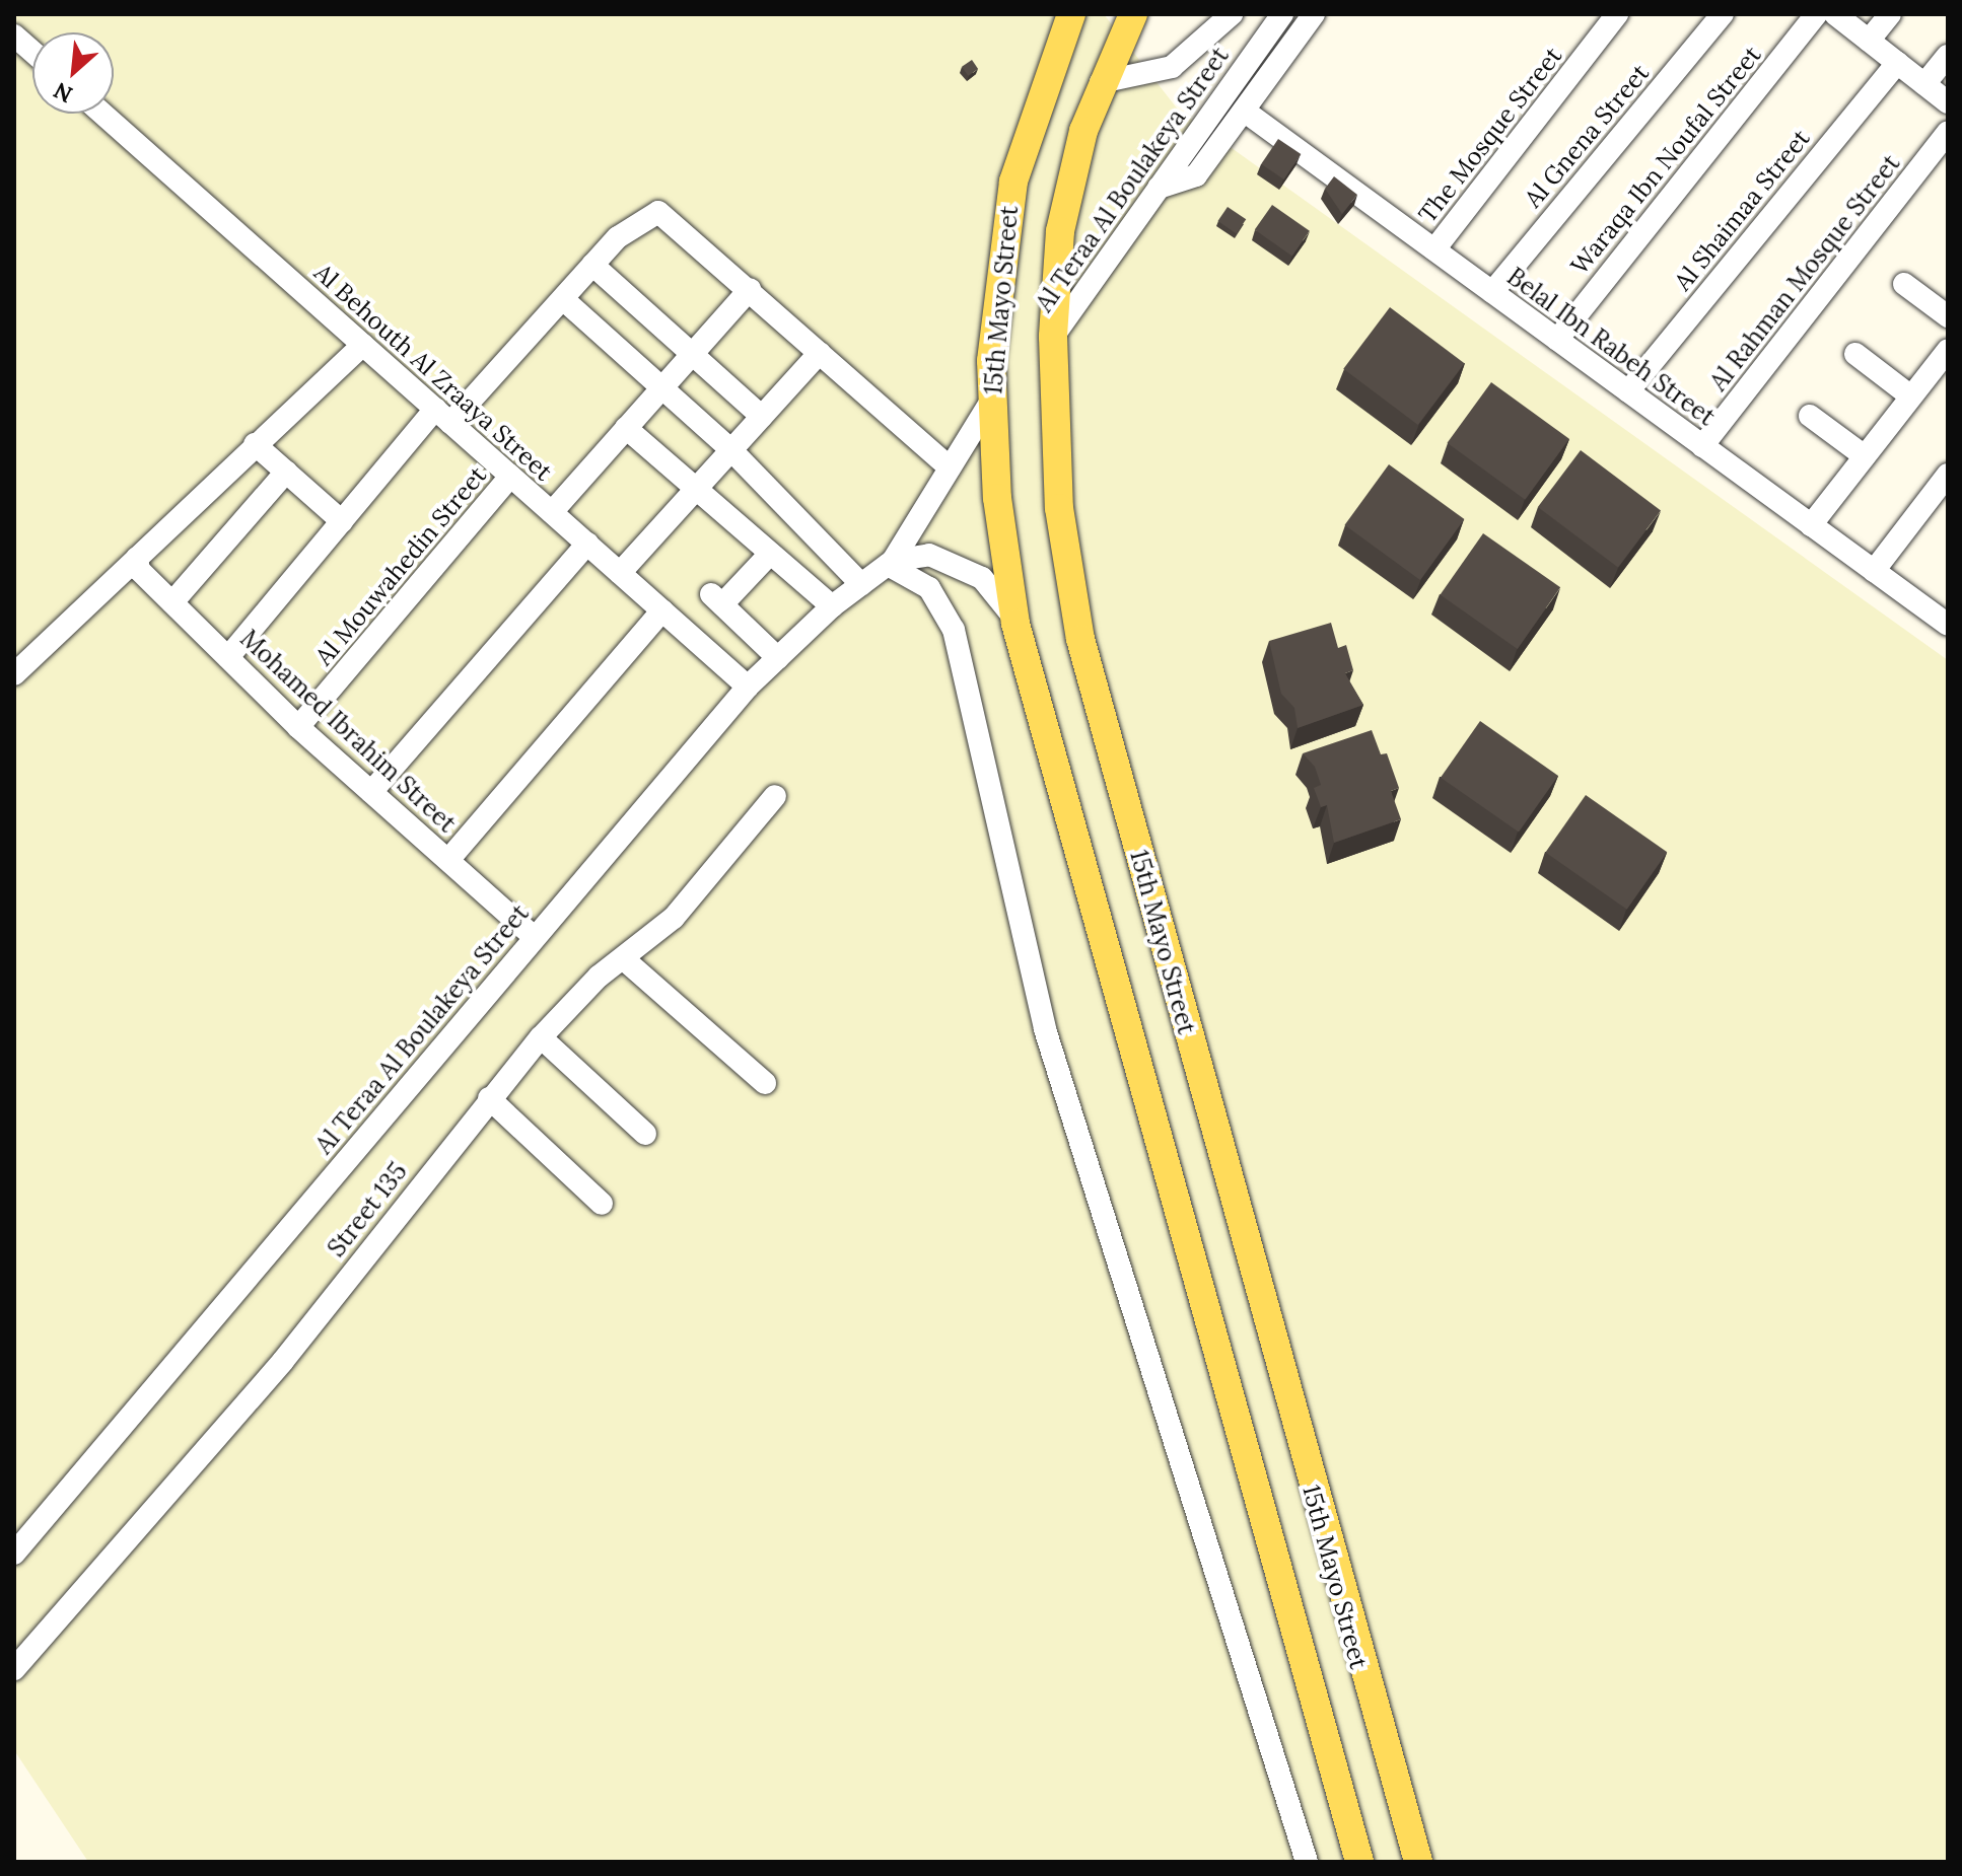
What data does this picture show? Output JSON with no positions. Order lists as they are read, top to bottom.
{
  "streets": {
    "main road": ["15th Mayo Street"],
    "street": [
      "The Mosque Street",
      "Al Gnena Street",
      "Waraqa Ibn Noufal Street",
      "Al Teraa Al Boulakeya Street",
      "Al Shaimaa Street",
      "Al Rahman Mosque Street",
      "Belal Ibn Rabeh Street",
      "Al Behouth Al Zraaya Street",
      "Al Mouwahedin Street",
      "Mohamed Ibrahim Street",
      "Street 135"
    ]
  },
  "crossings": [
    ["The Mosque Street", "Belal Ibn Rabeh Street"],
    ["Al Gnena Street", "Belal Ibn Rabeh Street"],
    ["Waraqa Ibn Noufal Street", "Belal Ibn Rabeh Street"],
    ["Al Teraa Al Boulakeya Street", "15th Mayo Street"],
    ["Al Teraa Al Boulakeya Street", "Al Behouth Al Zraaya Street"],
    ["Al Teraa Al Boulakeya Street", "Mohamed Ibrahim Street"],
    ["Al Shaimaa Street", "Belal Ibn Rabeh Street"],
    ["Al Rahman Mosque Street", "Belal Ibn Rabeh Street"],
    ["Al Behouth Al Zraaya Street", "Al Mouwahedin Street"],
    ["Al Mouwahedin Street", "Mohamed Ibrahim Street"]
  ],
  "north": "bottom left"
}
